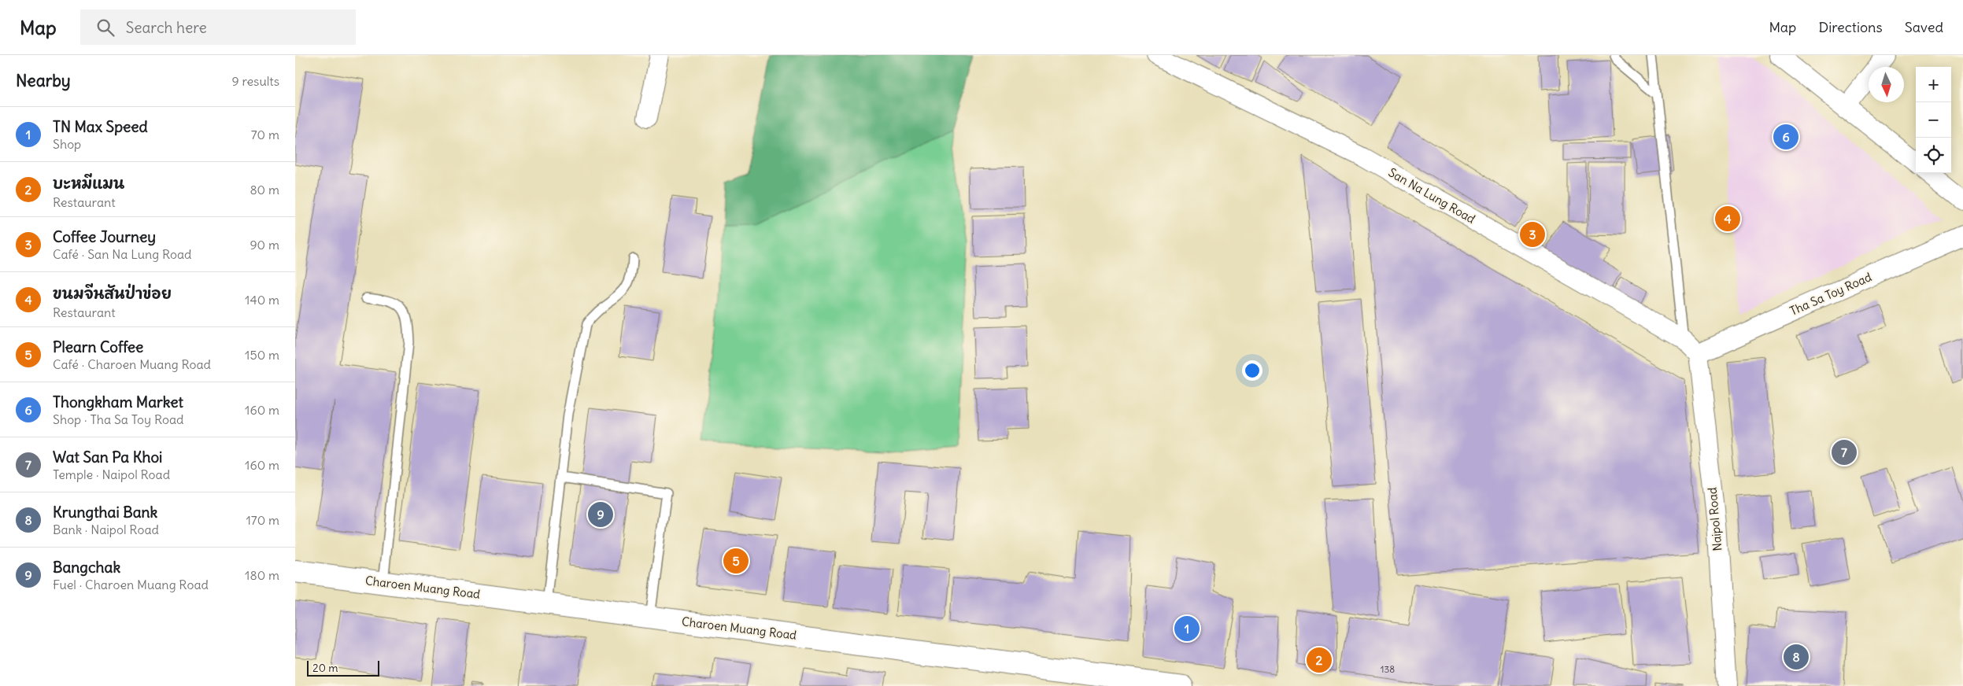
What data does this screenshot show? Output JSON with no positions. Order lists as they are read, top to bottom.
{
  "streets": {
    "main road": ["Charoen Muang Road"],
    "street": ["San Na Lung Road", "Tha Sa Toy Road", "Naipol Road"]
  },
  "crossings": [
    ["San Na Lung Road", "Tha Sa Toy Road"],
    ["San Na Lung Road", "Naipol Road"],
    ["Tha Sa Toy Road", "Naipol Road"]
  ],
  "house_numbers": ["138"],
  "scale_bar": "20 m",
  "north": "bottom",
  "page": {
    "header": "Map",
    "search": "Search here",
    "nav": ["Map", "Directions", "Saved"],
    "heading": ["Nearby", "9 results"],
    "map_buttons": ["+", "−"],
    "list": [
      {
        "mark": "1",
        "name": "TN Max Speed",
        "note": "Shop",
        "value": "70 m"
      },
      {
        "mark": "2",
        "name": "บะหมีแมน",
        "note": "Restaurant",
        "value": "80 m"
      },
      {
        "mark": "3",
        "name": "Coffee Journey",
        "note": "Café · San Na Lung Road",
        "value": "90 m"
      },
      {
        "mark": "4",
        "name": "ขนมจีนสันป่าข่อย",
        "note": "Restaurant",
        "value": "140 m"
      },
      {
        "mark": "5",
        "name": "Plearn Coffee",
        "note": "Café · Charoen Muang Road",
        "value": "150 m"
      },
      {
        "mark": "6",
        "name": "Thongkham Market",
        "note": "Shop · Tha Sa Toy Road",
        "value": "160 m"
      },
      {
        "mark": "7",
        "name": "Wat San Pa Khoi",
        "note": "Temple · Naipol Road",
        "value": "160 m"
      },
      {
        "mark": "8",
        "name": "Krungthai Bank",
        "note": "Bank · Naipol Road",
        "value": "170 m"
      },
      {
        "mark": "9",
        "name": "Bangchak",
        "note": "Fuel · Charoen Muang Road",
        "value": "180 m"
      }
    ],
    "pins": [
      "6",
      "4",
      "3",
      "7",
      "9",
      "5",
      "1",
      "8",
      "2"
    ],
    "scale": "20 m"
  }
}
